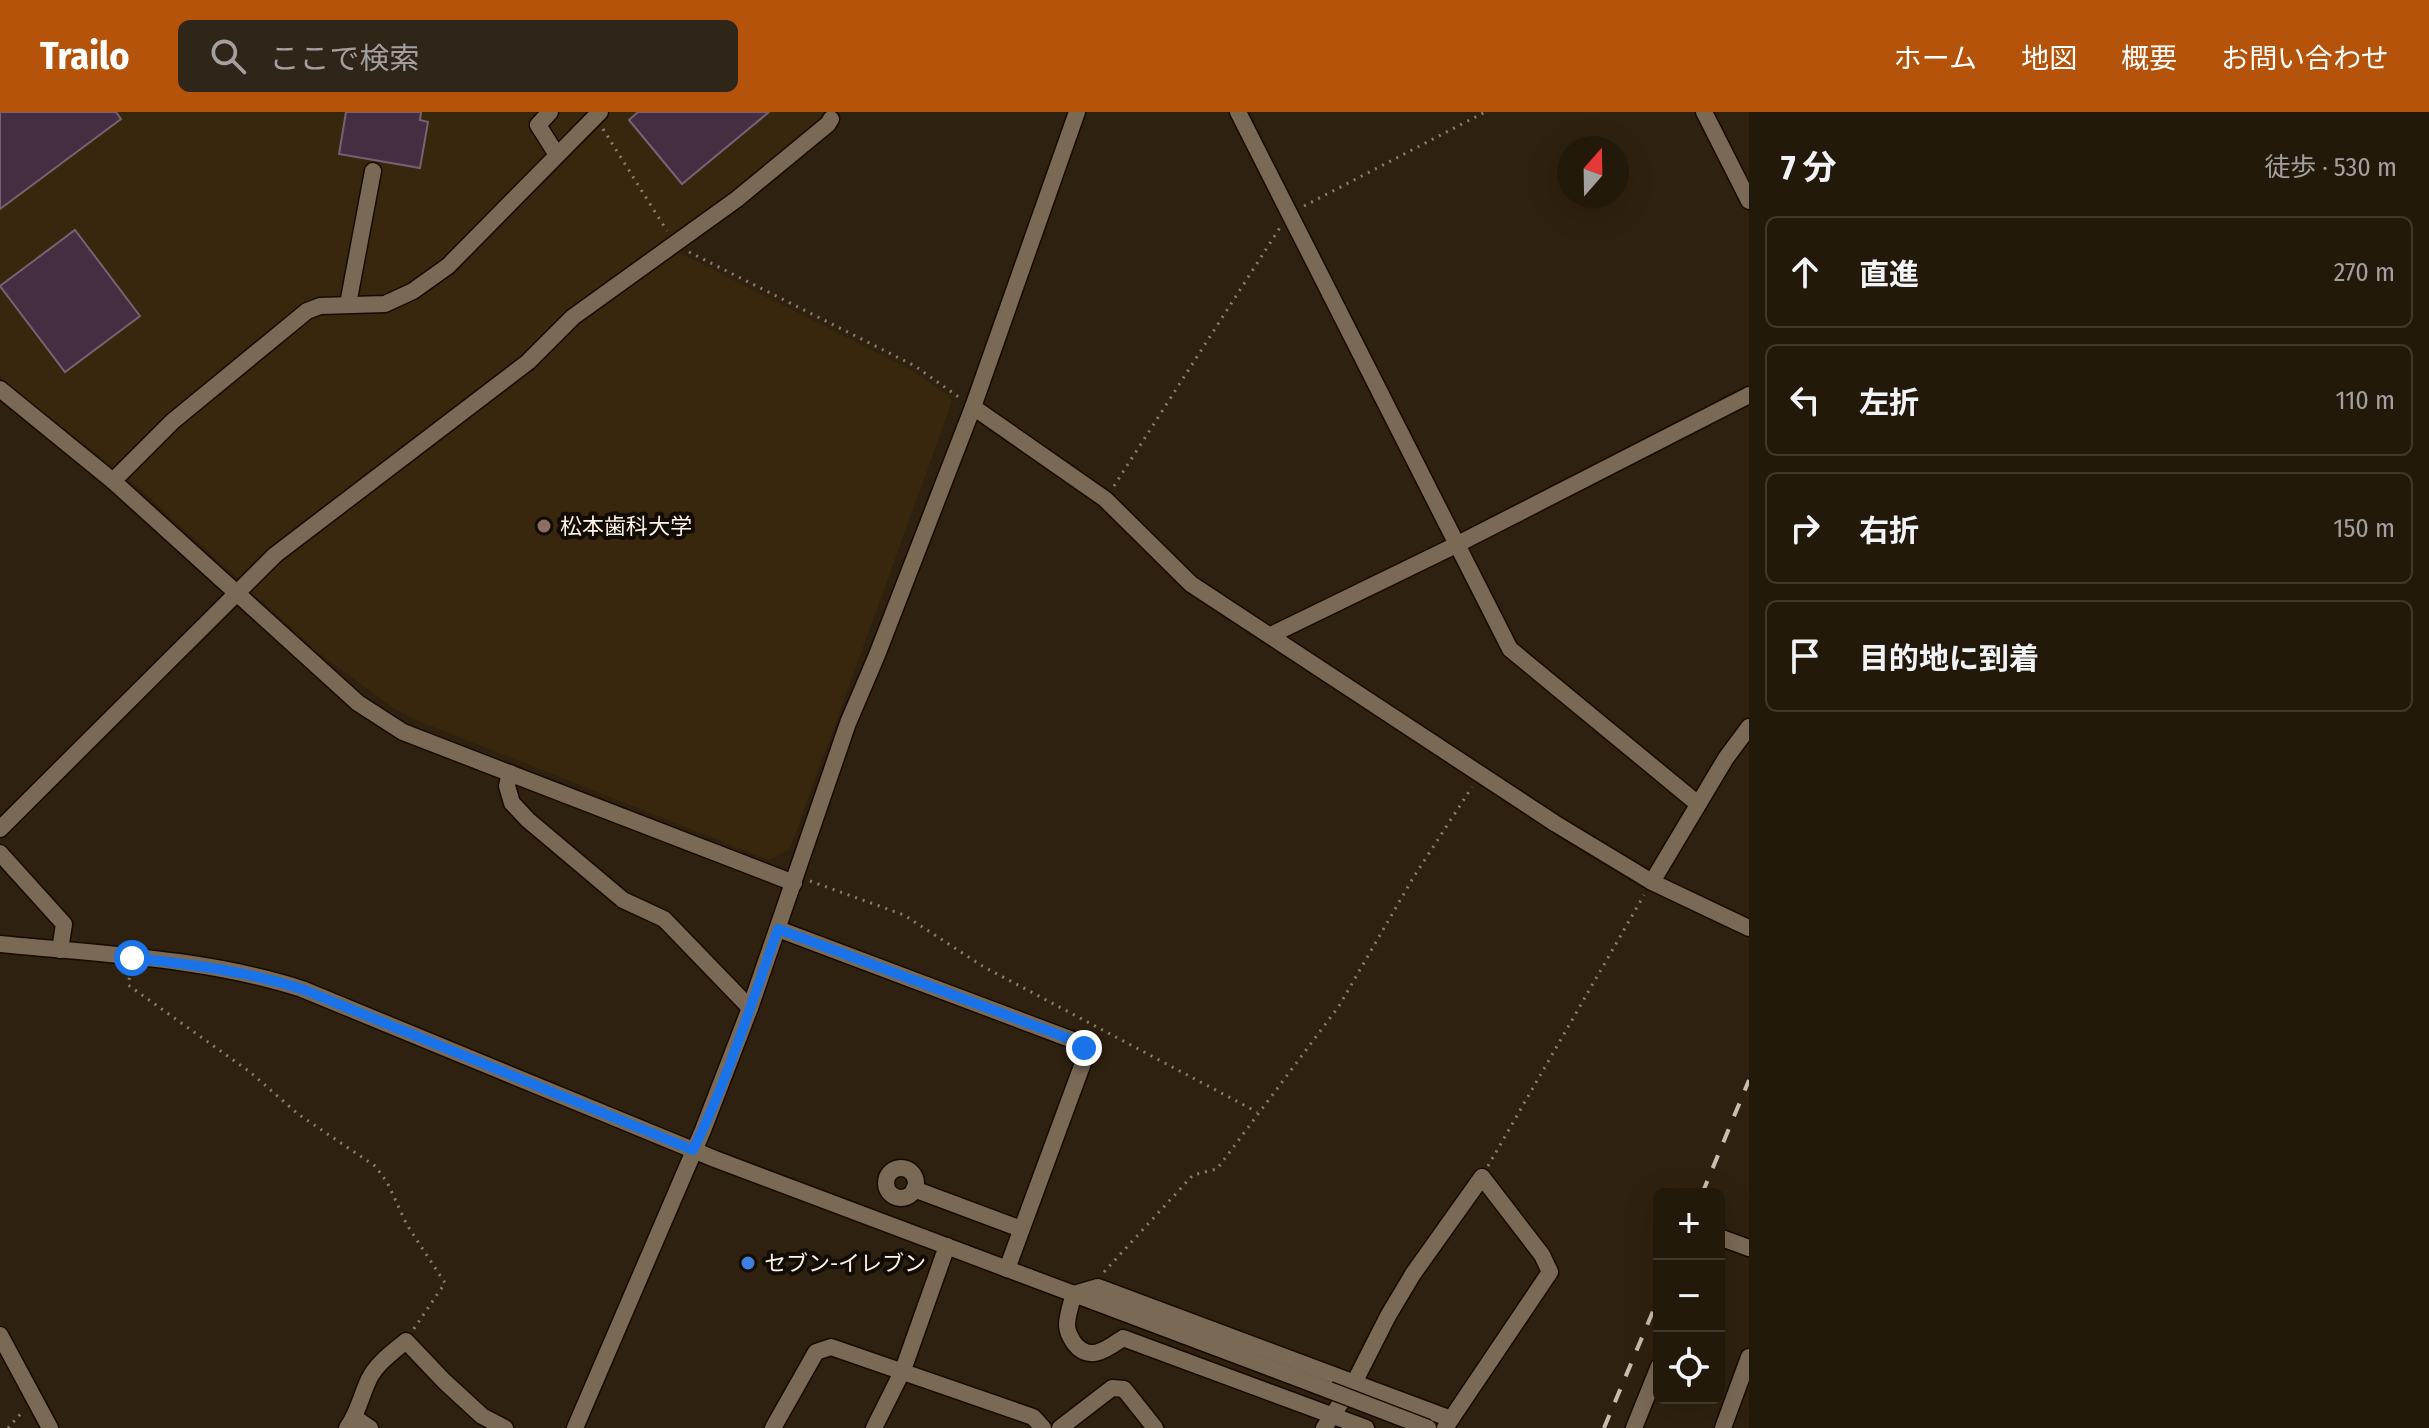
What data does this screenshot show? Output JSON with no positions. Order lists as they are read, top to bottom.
{
  "places": ["松本歯科大学", "セブン-イレブン"],
  "north": "top",
  "page": {
    "header": "Trailo",
    "search": "ここで検索",
    "nav": [
      "ホーム",
      "地図",
      "概要",
      "お問い合わせ"
    ],
    "heading": ["7 分", "徒歩 · 530 m"],
    "list": [
      ["直進", "270 m"],
      ["左折", "110 m"],
      ["右折", "150 m"],
      "目的地に到着"
    ],
    "map_buttons": ["+", "−"]
  }
}
